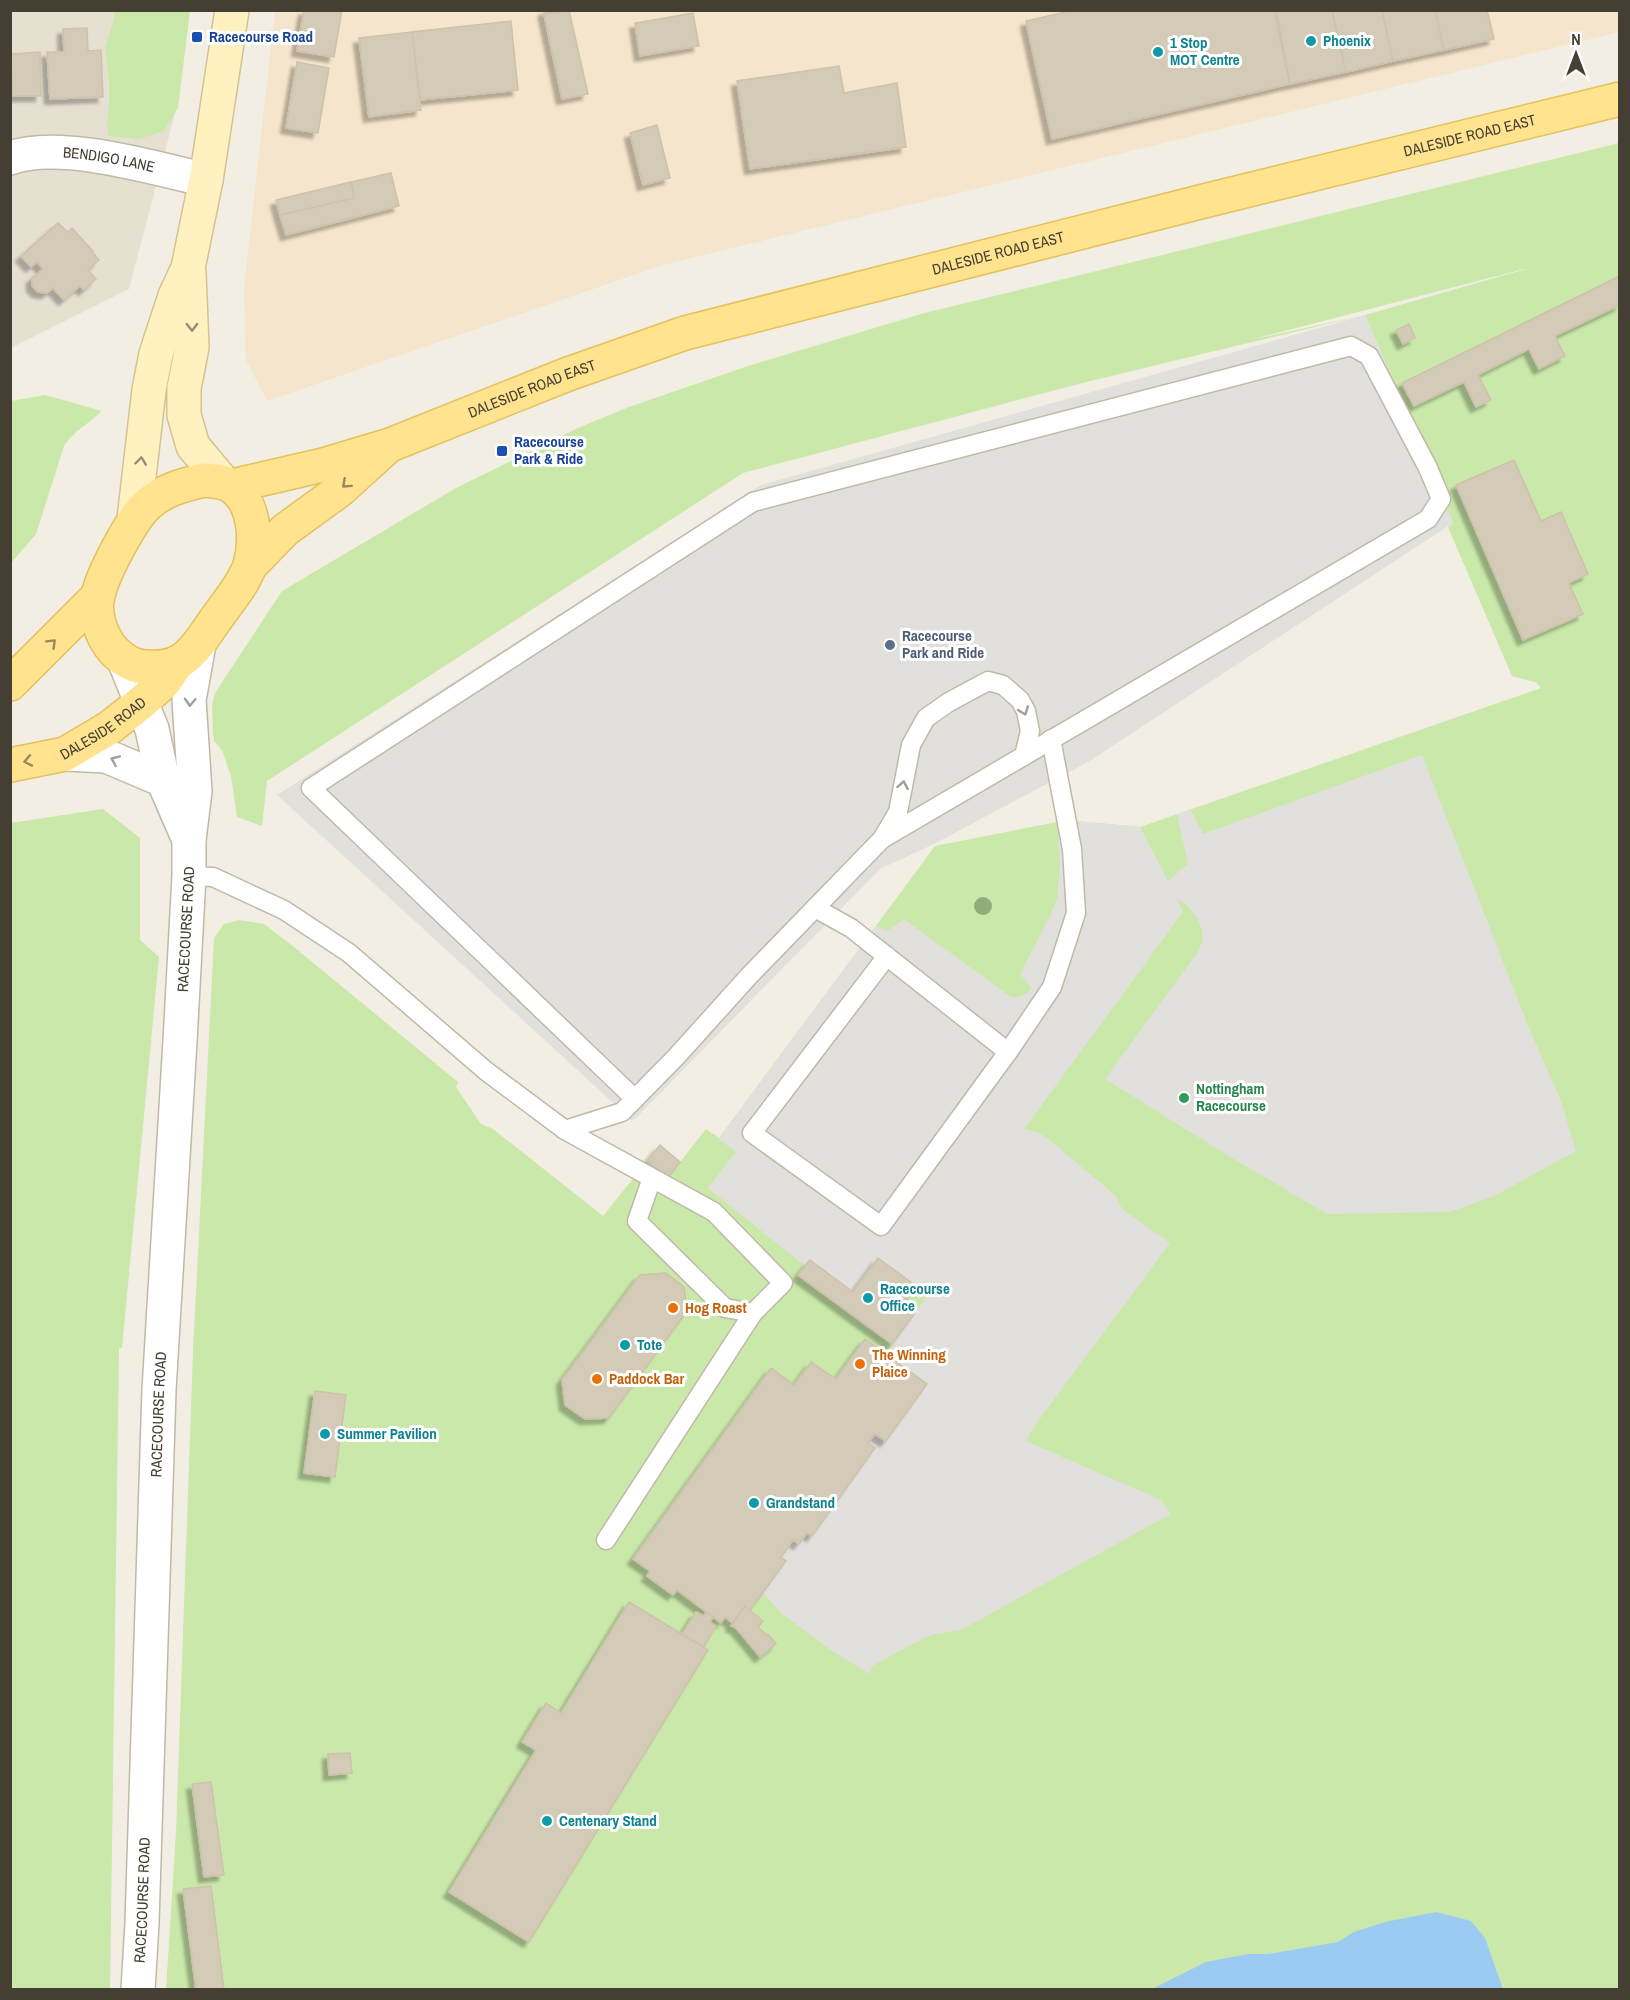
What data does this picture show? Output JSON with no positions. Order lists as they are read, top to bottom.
{
  "streets": {
    "main road": ["DALESIDE ROAD EAST", "DALESIDE ROAD"],
    "street": ["BENDIGO LANE", "RACECOURSE ROAD"]
  },
  "crossings": [
    ["DALESIDE ROAD EAST", "DALESIDE ROAD"],
    ["DALESIDE ROAD EAST", "RACECOURSE ROAD"],
    ["DALESIDE ROAD", "RACECOURSE ROAD"]
  ],
  "places": {
    "transit": ["Racecourse Road", "Racecourse Park & Ride"],
    "other": [
      "Phoenix",
      "1 Stop MOT Centre",
      "Racecourse Park and Ride",
      "Nottingham Racecourse",
      "Racecourse Office",
      "Hog Roast",
      "Tote",
      "The Winning Plaice",
      "Paddock Bar",
      "Summer Pavilion",
      "Grandstand",
      "Centenary Stand"
    ]
  },
  "north": "top"
}
